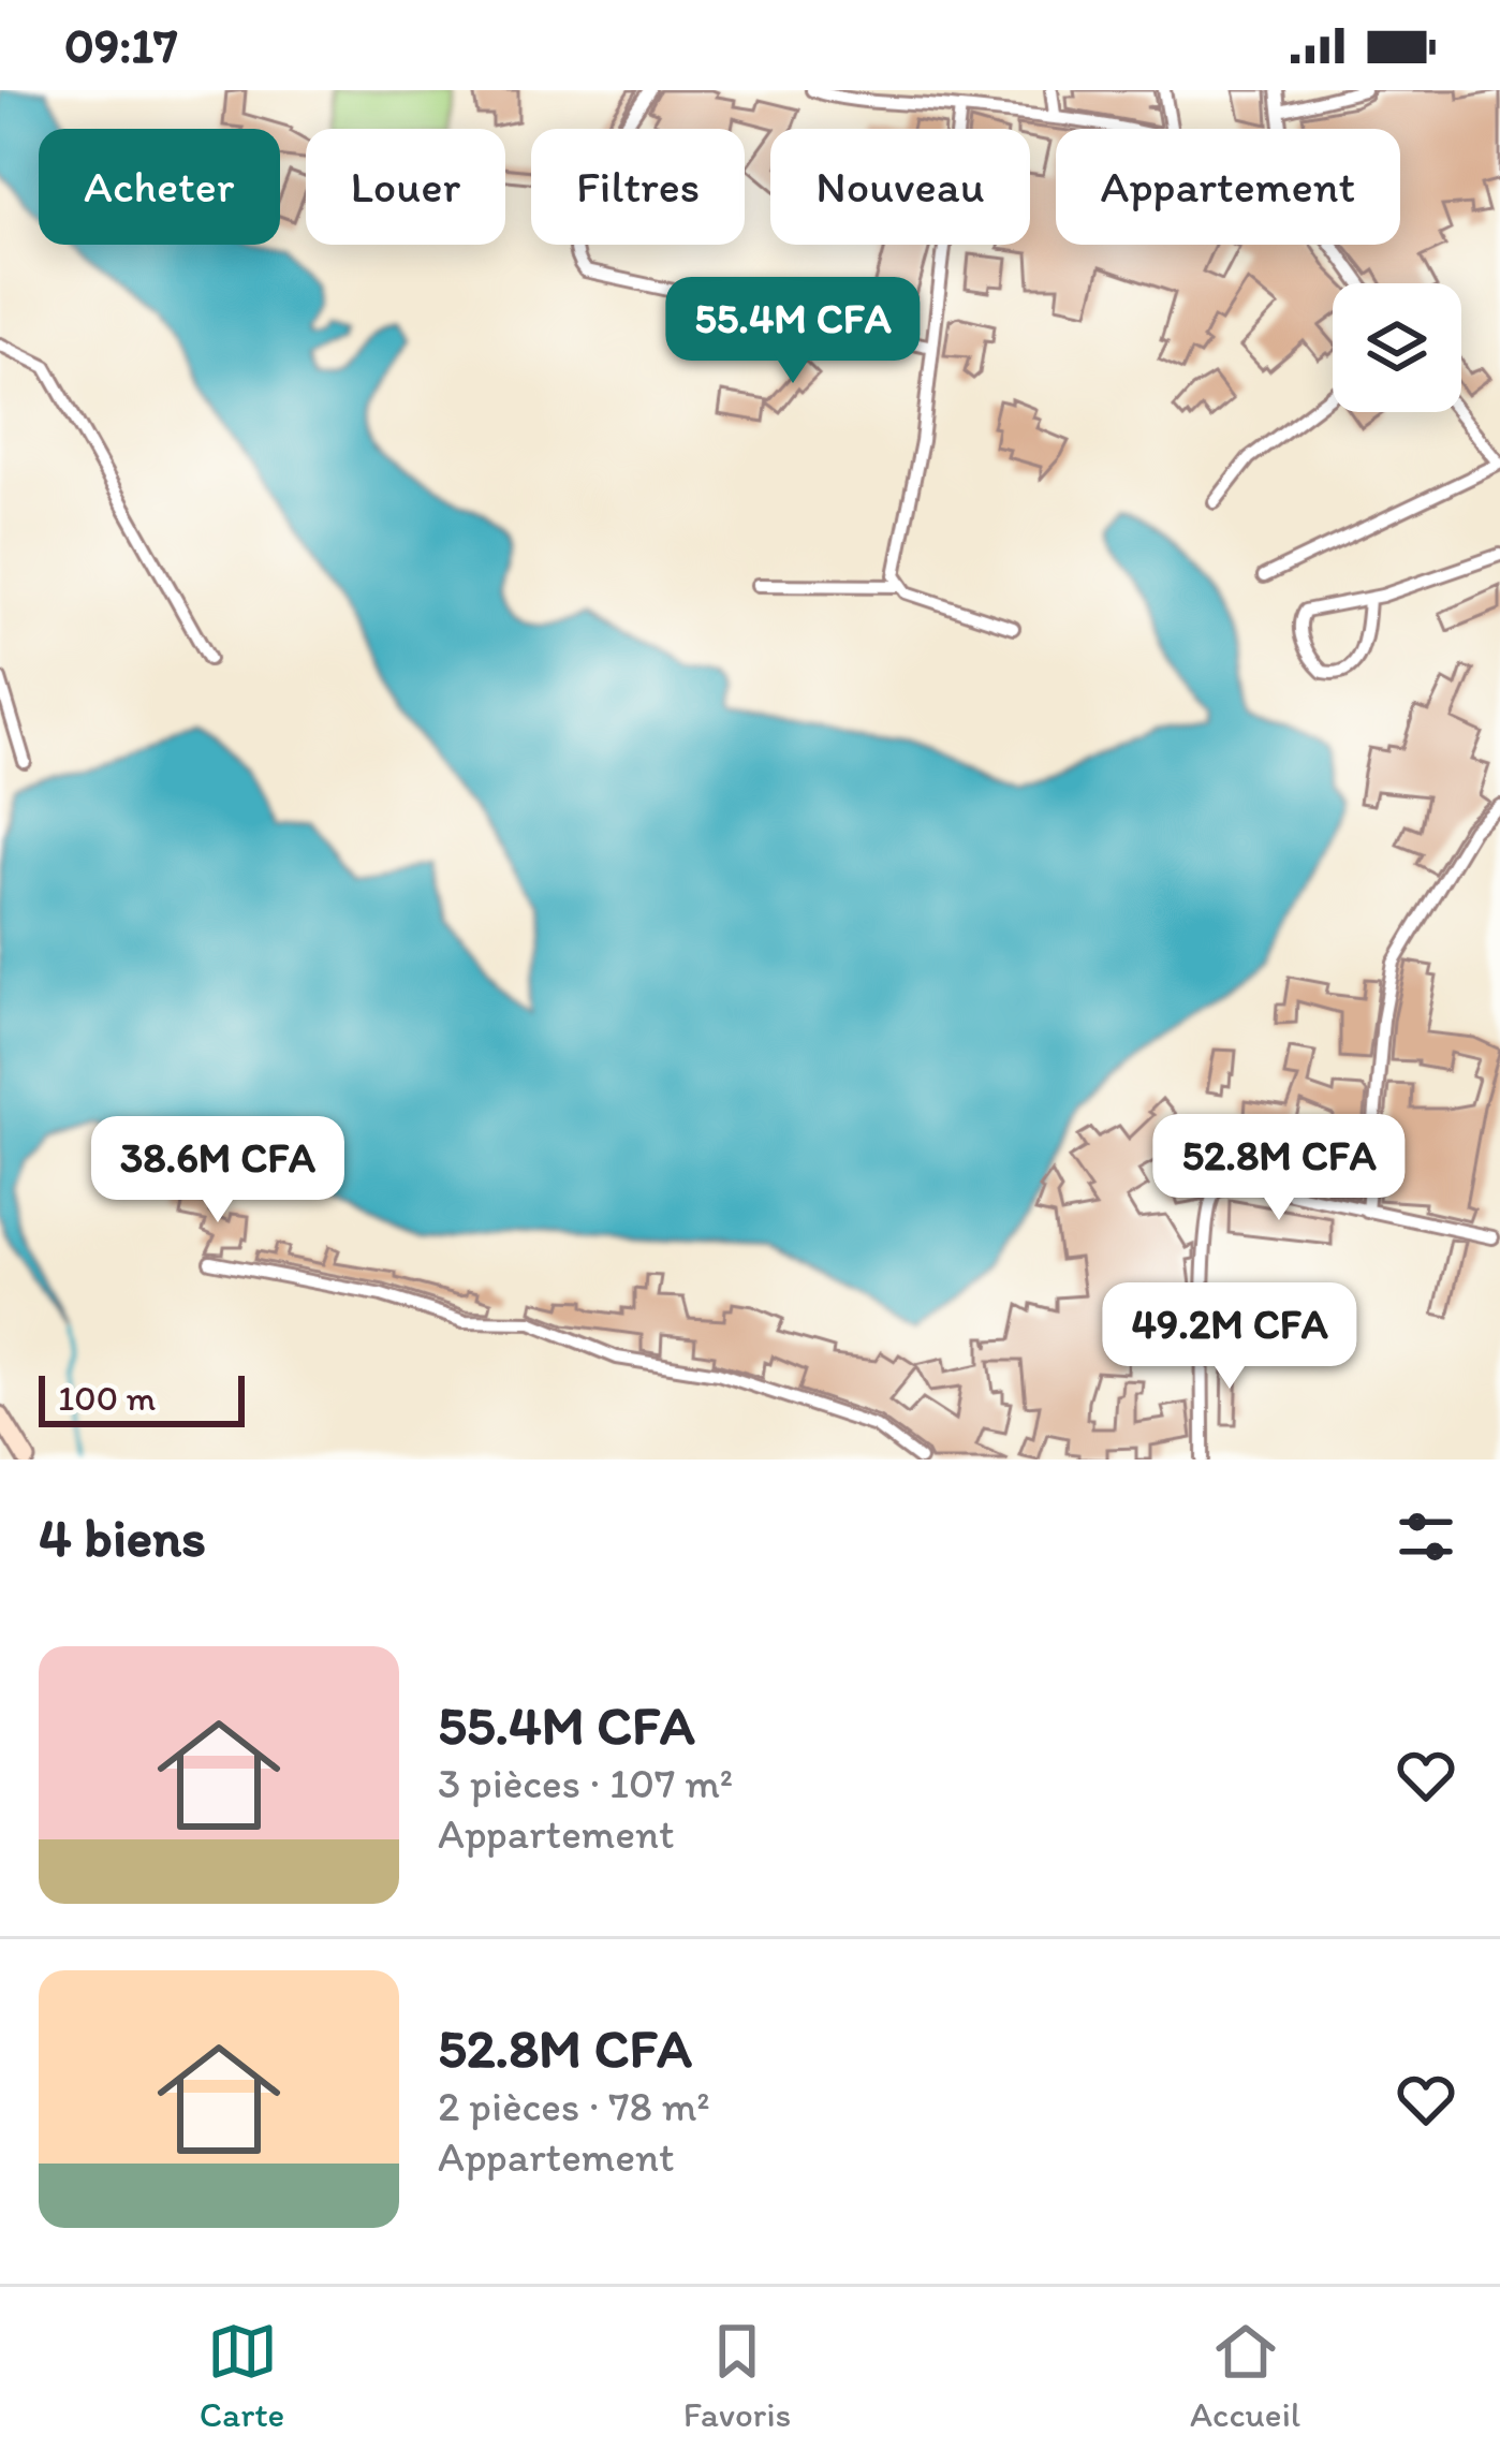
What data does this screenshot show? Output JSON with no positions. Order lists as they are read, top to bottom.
{
  "scale_bar": "100 m",
  "page": {
    "status": "09:17",
    "chip": [
      "Acheter",
      "Louer",
      "Filtres",
      "Nouveau",
      "Appartement"
    ],
    "price": [
      "55.4M CFA",
      "52.8M CFA",
      "38.6M CFA",
      "49.2M CFA"
    ],
    "scale": "100 m",
    "heading": "4 biens",
    "list": [
      {
        "name": "55.4M CFA",
        "note": "3 pièces · 107 m² · Appartement"
      },
      {
        "name": "52.8M CFA",
        "note": "2 pièces · 78 m² · Appartement"
      }
    ],
    "tabs": ["Carte", "Favoris", "Accueil"]
  }
}
